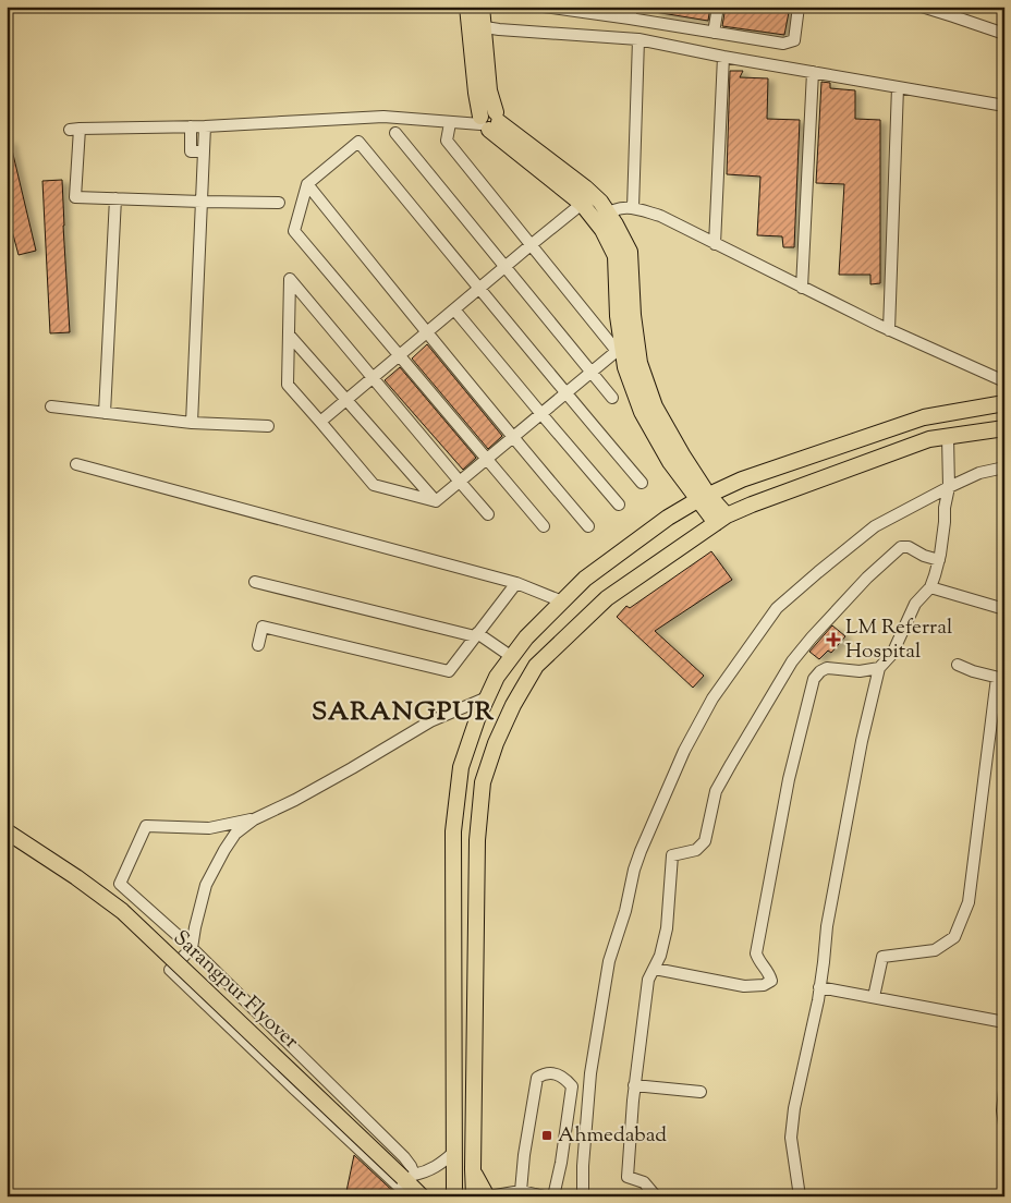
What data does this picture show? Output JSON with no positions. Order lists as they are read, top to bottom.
{
  "streets": {
    "main road": ["Sarangpur Flyover"]
  },
  "districts": ["SARANGPUR"],
  "places": {
    "health": ["LM Referral Hospital"],
    "transit": ["Ahmedabad"]
  }
}
